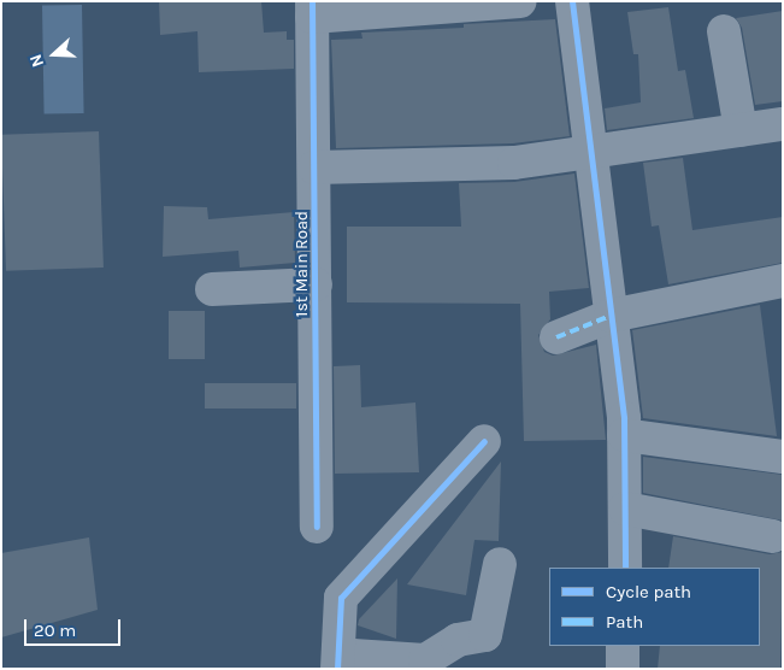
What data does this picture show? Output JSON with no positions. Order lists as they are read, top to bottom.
{
  "streets": {
    "street": ["1st Main Road"]
  },
  "legend": ["Cycle path", "Path"],
  "scale_bar": "20 m",
  "north": "left"
}
